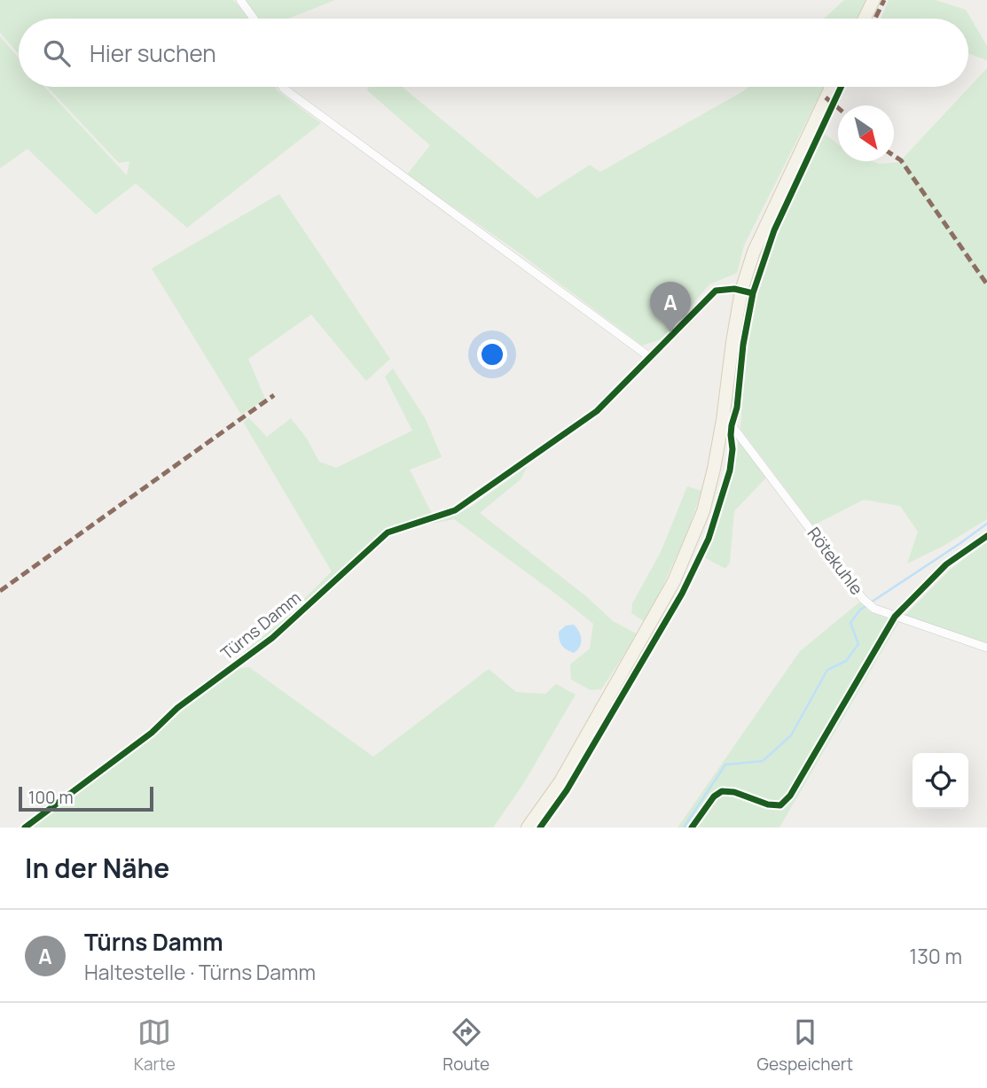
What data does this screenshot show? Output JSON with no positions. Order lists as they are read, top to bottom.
{
  "streets": {
    "street": ["Rötekuhle", "Türns Damm"]
  },
  "scale_bar": "100 m",
  "north": "bottom right",
  "page": {
    "search": "Hier suchen",
    "pins": "A",
    "scale": "100 m",
    "heading": "In der Nähe",
    "list": [
      {
        "mark": "A",
        "name": "Türns Damm",
        "note": "Haltestelle · Türns Damm",
        "value": "130 m"
      }
    ],
    "nav": ["Karte", "Route", "Gespeichert"]
  }
}
